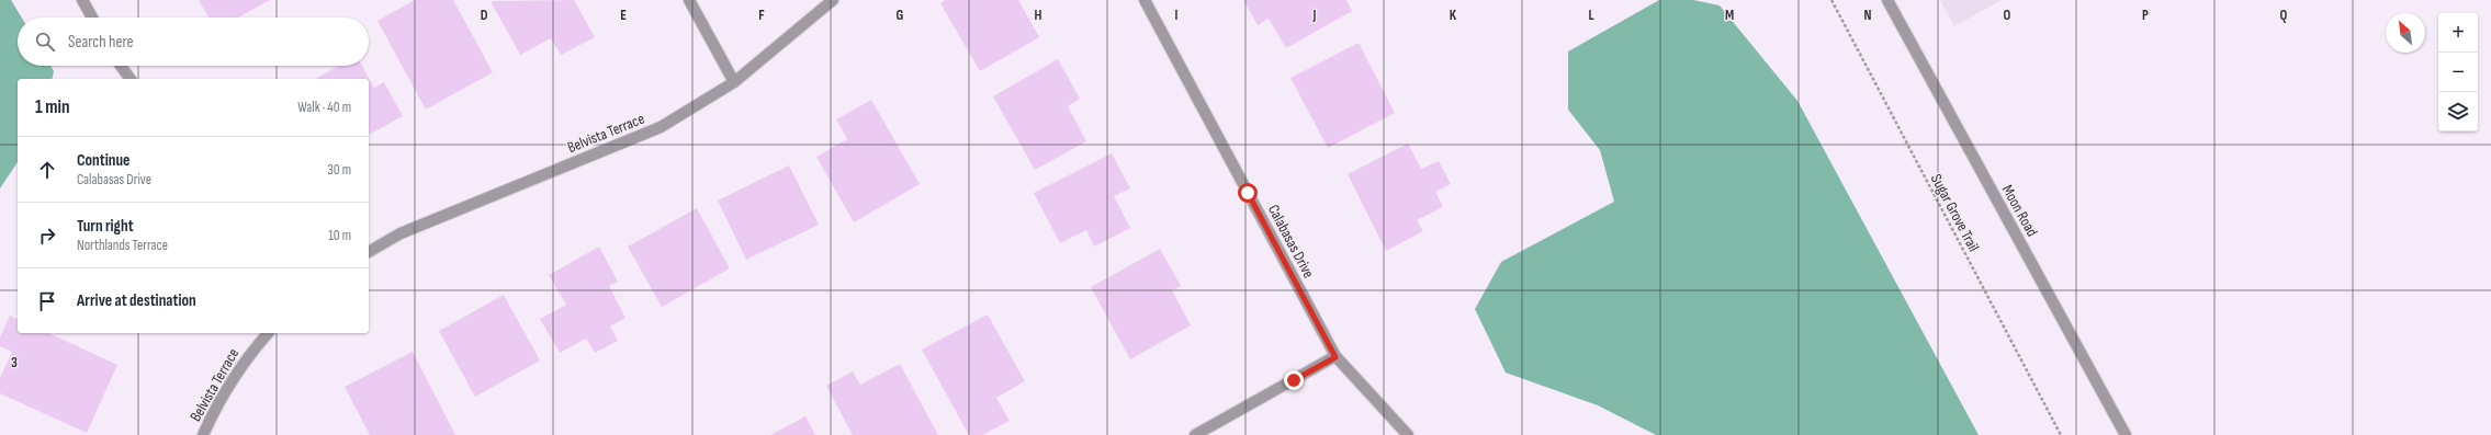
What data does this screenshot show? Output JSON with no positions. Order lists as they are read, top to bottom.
{
  "streets": {
    "street": ["Belvista Terrace", "Moon Road", "Calabasas Drive"],
    "path": ["Sugar Grove Trail"]
  },
  "north": "top left",
  "page": {
    "map_buttons": ["+", "−"],
    "search": "Search here",
    "heading": ["1 min", "Walk · 40 m"],
    "list": [
      ["Continue", "Calabasas Drive", "30 m"],
      ["Turn right", "Northlands Terrace", "10 m"],
      "Arrive at destination"
    ]
  },
  "grid": {
    "columns": [
      "D",
      "E",
      "F",
      "G",
      "H",
      "I",
      "J",
      "K",
      "L",
      "M",
      "N",
      "O",
      "P",
      "Q"
    ],
    "rows": ["3"]
  }
}
